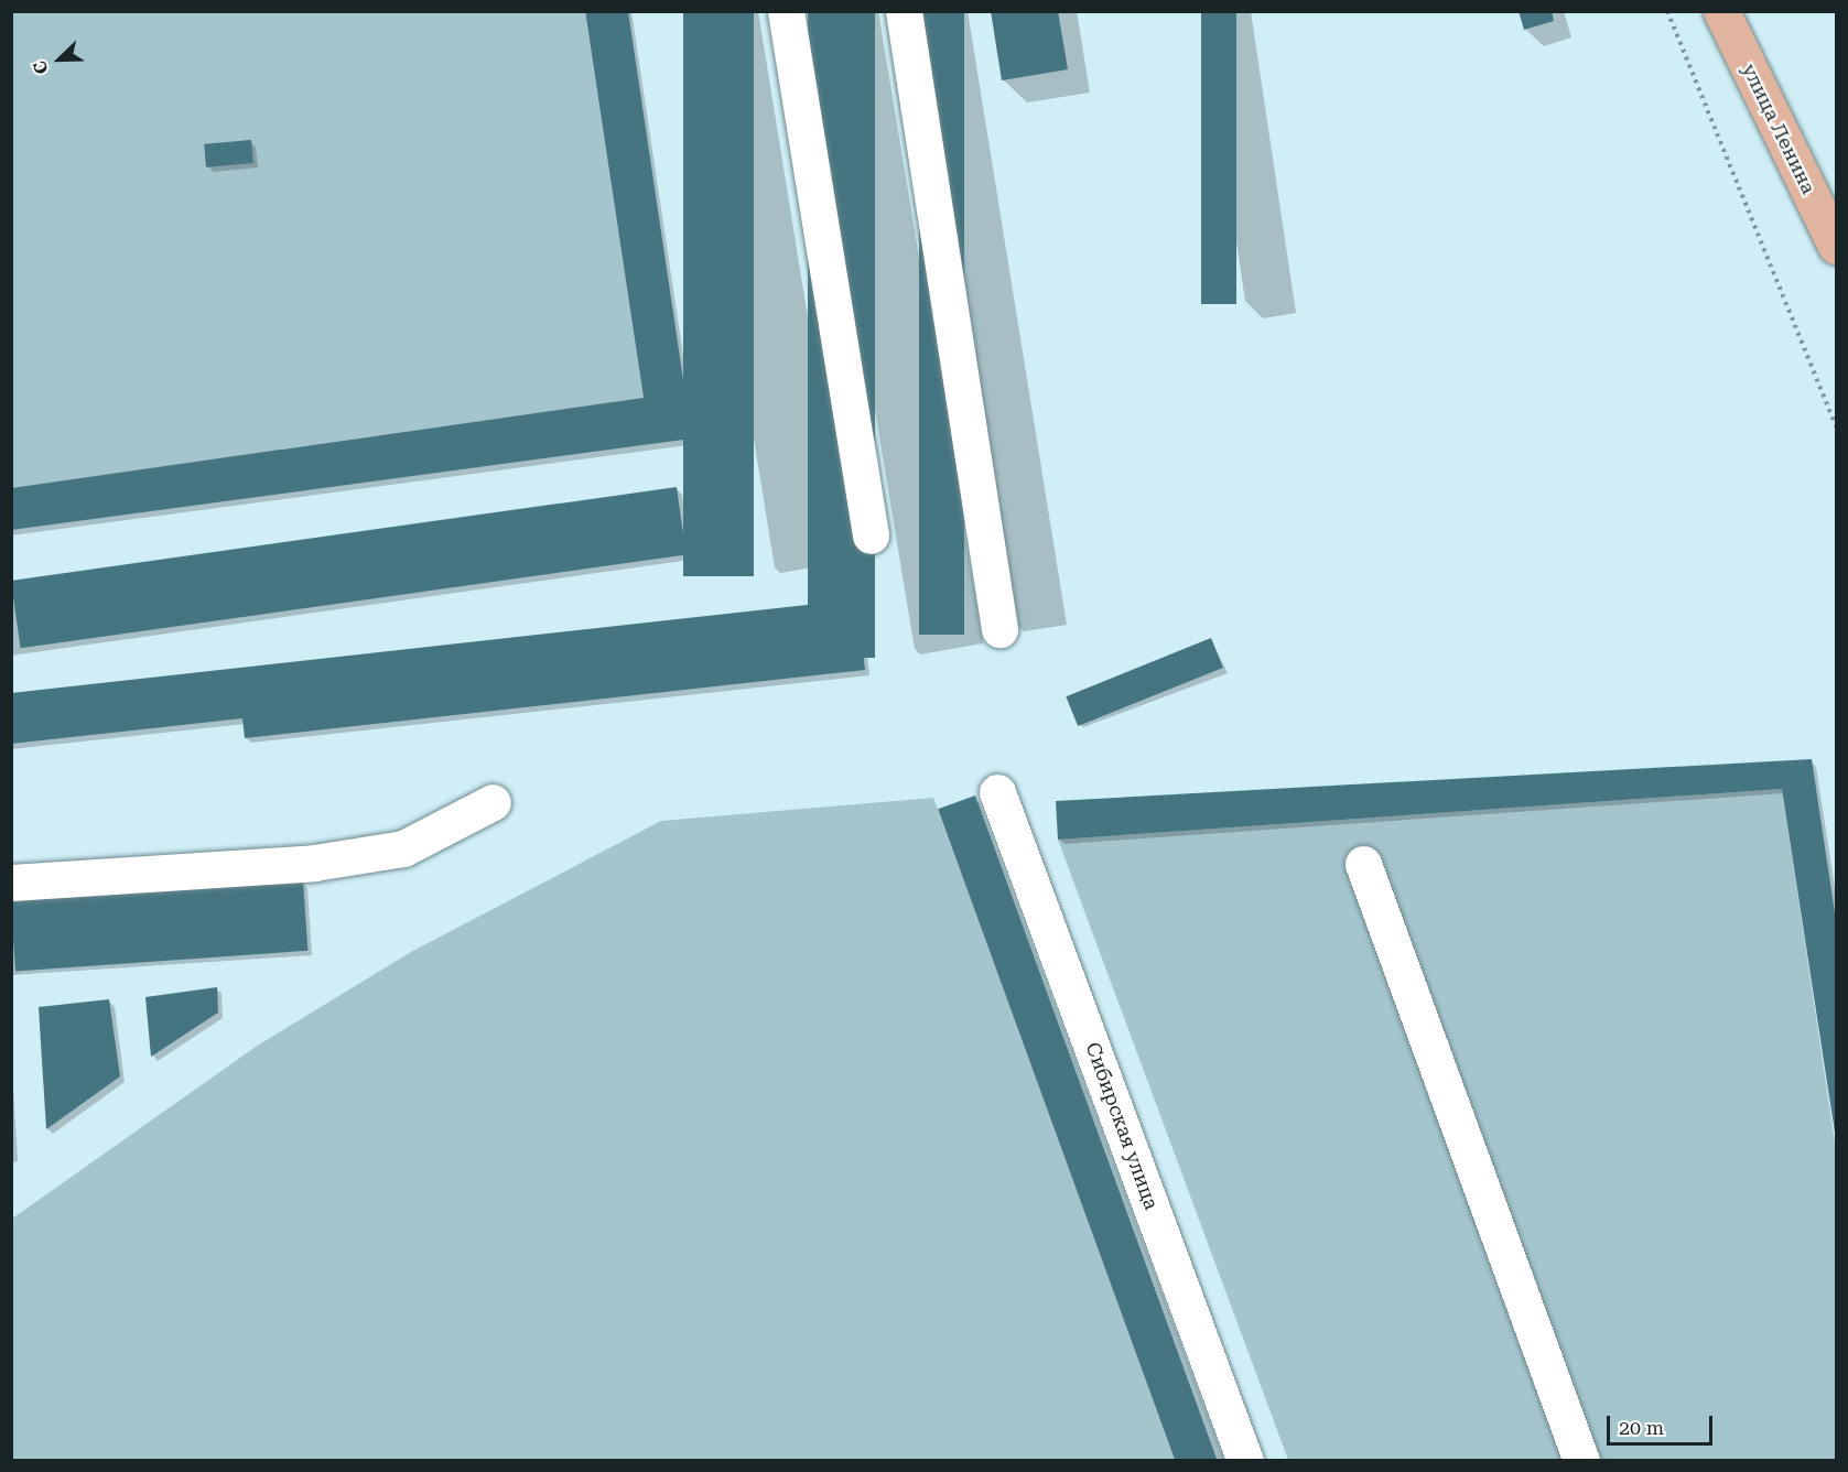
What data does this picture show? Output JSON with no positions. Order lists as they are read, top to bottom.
{
  "streets": {
    "main road": ["улица Ленина"],
    "street": ["Сибирская улица"]
  },
  "scale_bar": "20 m",
  "north": "bottom left"
}
